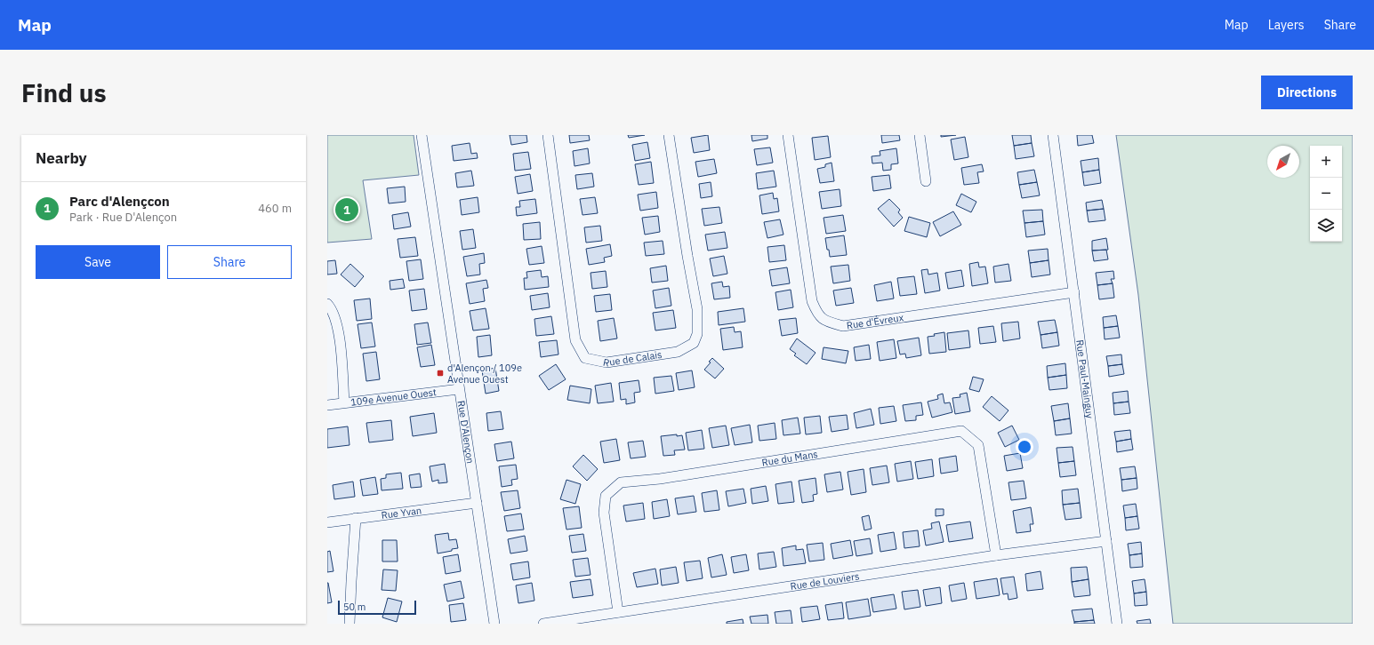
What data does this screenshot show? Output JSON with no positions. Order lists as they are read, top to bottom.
{
  "streets": {
    "street": [
      "Rue d'Évreux",
      "Rue de Calais",
      "Rue Paul-Mainguy",
      "109e Avenue Ouest",
      "Rue D'Alençon",
      "Rue du Mans",
      "Rue Yvan",
      "Rue de Louviers"
    ]
  },
  "crossings": [
    ["Rue d'Évreux", "Rue Paul-Mainguy"],
    ["Rue Paul-Mainguy", "Rue de Louviers"],
    ["109e Avenue Ouest", "Rue D'Alençon"],
    ["Rue D'Alençon", "Rue Yvan"],
    ["Rue du Mans", "Rue de Louviers"]
  ],
  "places": {
    "transit": ["d'Alençon / 109e Avenue Ouest"]
  },
  "scale_bar": "50 m",
  "north": "bottom left",
  "page": {
    "header": "Map",
    "nav": ["Map", "Layers", "Share"],
    "buttons": [
      "Directions",
      ["Save", "Share"]
    ],
    "title": "Find us",
    "heading": "Nearby",
    "map_buttons": ["+", "−"],
    "list": [
      {
        "mark": "1",
        "name": "Parc d'Alençcon",
        "note": "Park · Rue D'Alençon",
        "value": "460 m"
      }
    ],
    "pins": "1",
    "scale": "50 m"
  }
}
